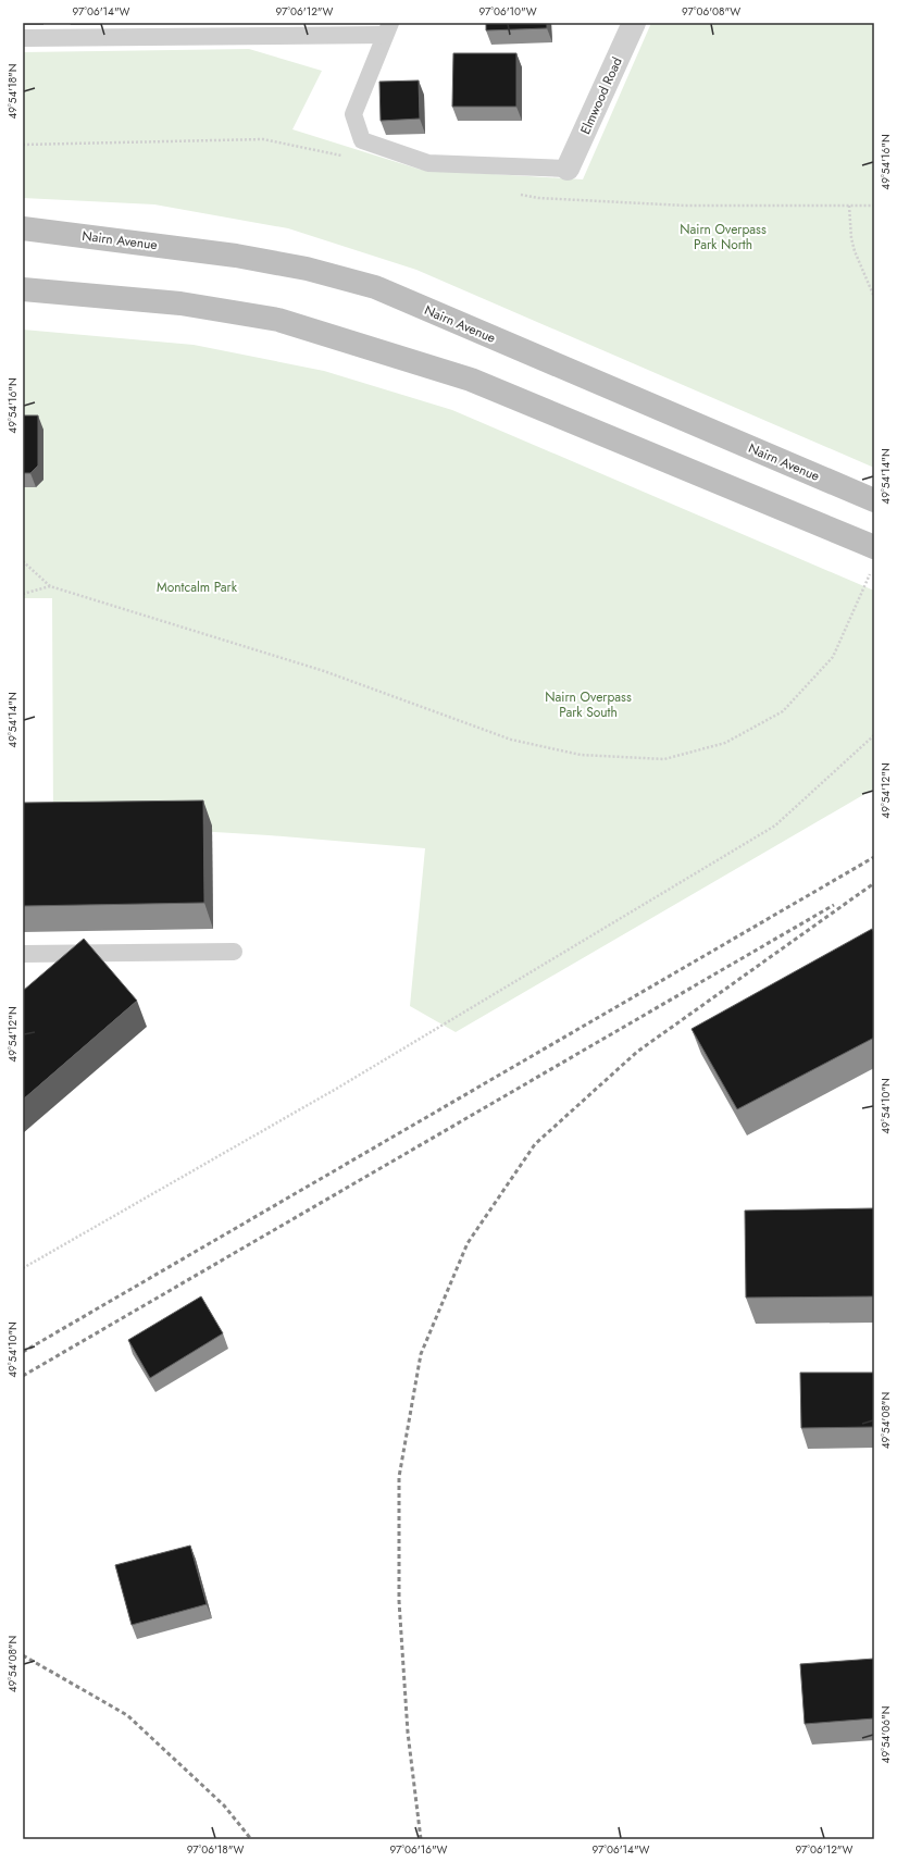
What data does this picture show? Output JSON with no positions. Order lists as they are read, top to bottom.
{
  "streets": {
    "main road": ["Nairn Avenue"],
    "street": ["Elmwood Road"]
  },
  "parks": ["Nairn Overpass Park North", "Montcalm Park", "Nairn Overpass Park South"],
  "coordinates": [
    "97°06'14\"W",
    "97°06'12\"W",
    "97°06'10\"W",
    "97°06'08\"W",
    "49°54'18\"N",
    "49°54'16\"N",
    "49°54'14\"N",
    "49°54'12\"N",
    "49°54'10\"N",
    "49°54'08\"N",
    "49°54'06\"N",
    "97°06'18\"W",
    "97°06'16\"W"
  ]
}
